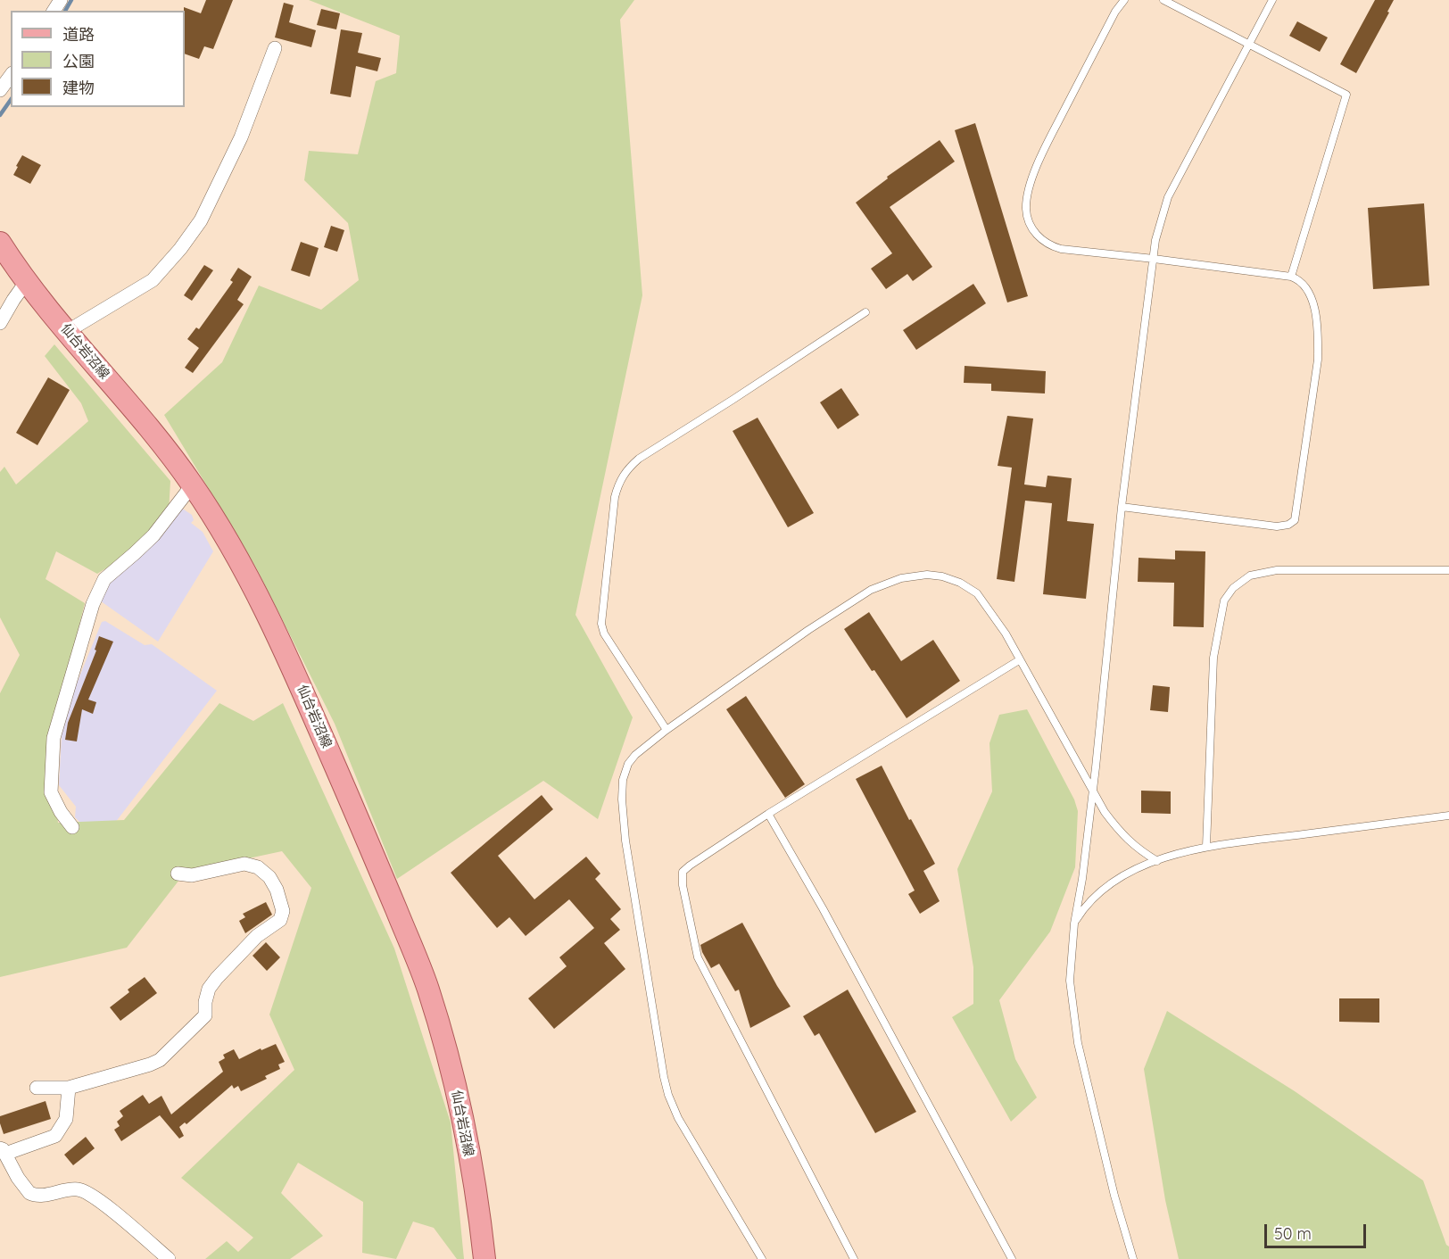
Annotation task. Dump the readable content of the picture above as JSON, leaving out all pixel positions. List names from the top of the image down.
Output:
{
  "streets": {
    "main road": ["仙台岩沼線"]
  },
  "legend": ["道路", "公園", "建物"],
  "scale_bar": "50 m"
}
